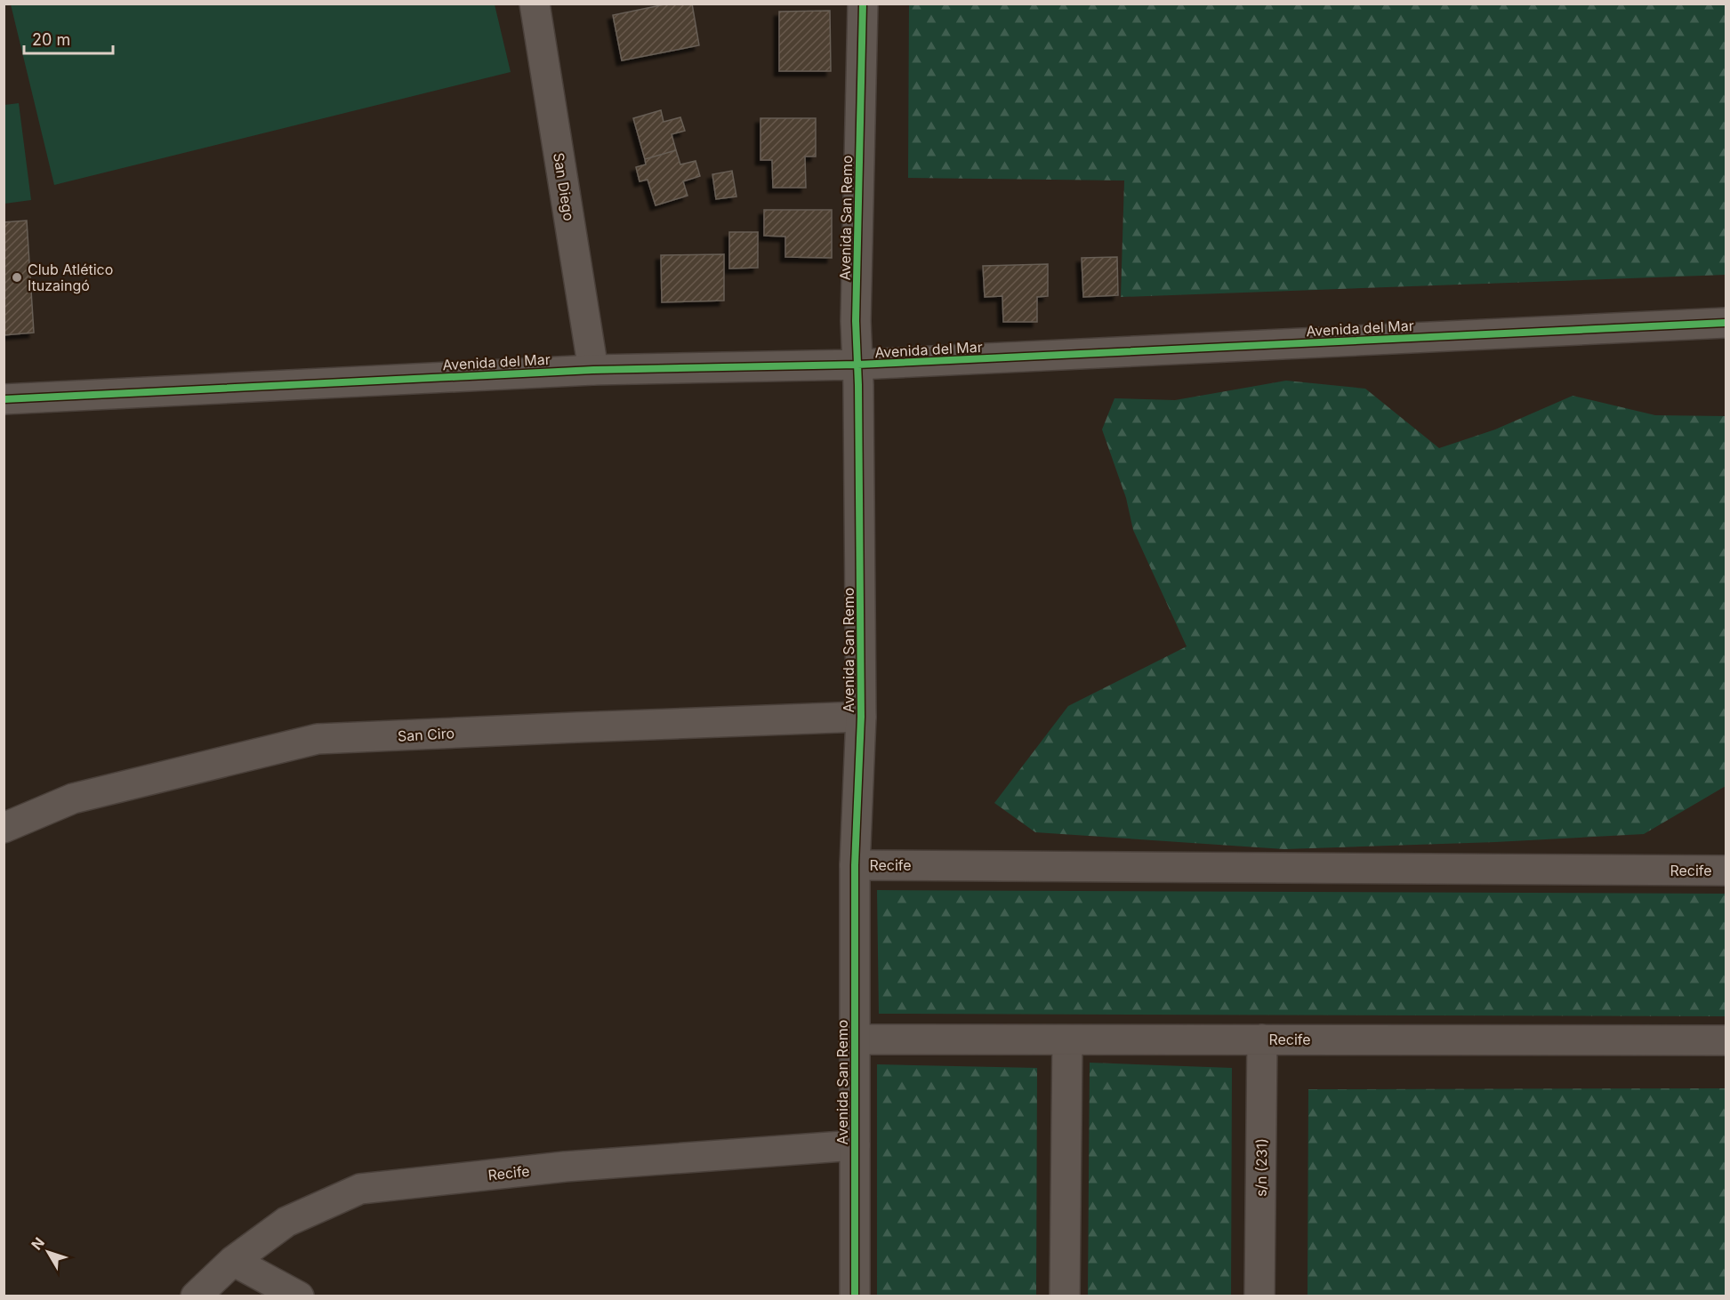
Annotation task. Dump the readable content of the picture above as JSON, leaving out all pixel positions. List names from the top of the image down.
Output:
{
  "streets": {
    "street": [
      "San Diego",
      "Avenida San Remo",
      "Avenida del Mar",
      "San Ciro",
      "Recife",
      "s/n (231)"
    ]
  },
  "crossings": [
    ["San Diego", "Avenida del Mar"],
    ["Avenida San Remo", "Avenida del Mar"],
    ["Avenida San Remo", "San Ciro"],
    ["Avenida San Remo", "Recife"],
    ["Recife", "s/n (231)"]
  ],
  "places": ["Club Atlético Ituzaingó"],
  "scale_bar": "20 m",
  "north": "top left"
}
